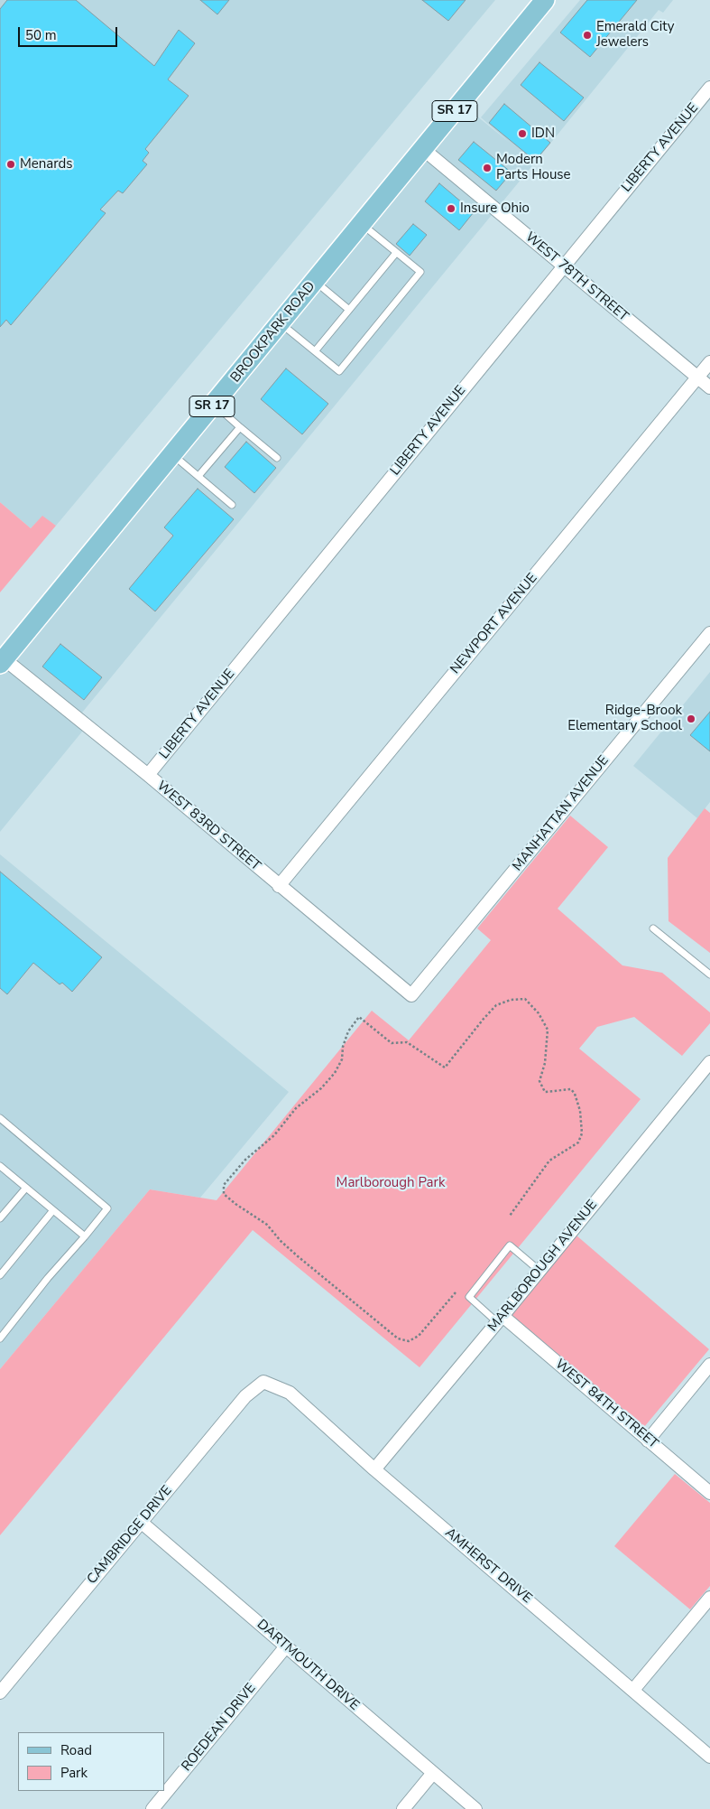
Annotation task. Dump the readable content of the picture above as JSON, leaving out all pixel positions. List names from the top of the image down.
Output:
{
  "streets": {
    "main road": ["SR 17", "BROOKPARK ROAD"],
    "street": [
      "LIBERTY AVENUE",
      "WEST 78TH STREET",
      "NEWPORT AVENUE",
      "MANHATTAN AVENUE",
      "WEST 83RD STREET",
      "MARLBOROUGH AVENUE",
      "WEST 84TH STREET",
      "CAMBRIDGE DRIVE",
      "AMHERST DRIVE",
      "DARTMOUTH DRIVE",
      "ROEDEAN DRIVE"
    ]
  },
  "crossings": [
    ["LIBERTY AVENUE", "WEST 78TH STREET"],
    ["LIBERTY AVENUE", "WEST 83RD STREET"],
    ["WEST 78TH STREET", "BROOKPARK ROAD"],
    ["WEST 78TH STREET", "NEWPORT AVENUE"],
    ["BROOKPARK ROAD", "WEST 83RD STREET"],
    ["NEWPORT AVENUE", "WEST 83RD STREET"],
    ["MANHATTAN AVENUE", "WEST 83RD STREET"],
    ["MARLBOROUGH AVENUE", "WEST 84TH STREET"],
    ["MARLBOROUGH AVENUE", "AMHERST DRIVE"],
    ["CAMBRIDGE DRIVE", "AMHERST DRIVE"],
    ["CAMBRIDGE DRIVE", "DARTMOUTH DRIVE"],
    ["DARTMOUTH DRIVE", "ROEDEAN DRIVE"]
  ],
  "parks": ["Marlborough Park"],
  "places": [
    "Emerald City Jewelers",
    "IDN",
    "Menards",
    "Modern Parts House",
    "Insure Ohio",
    "Ridge-Brook Elementary School"
  ],
  "legend": ["Road", "Park"],
  "scale_bar": "50 m"
}
